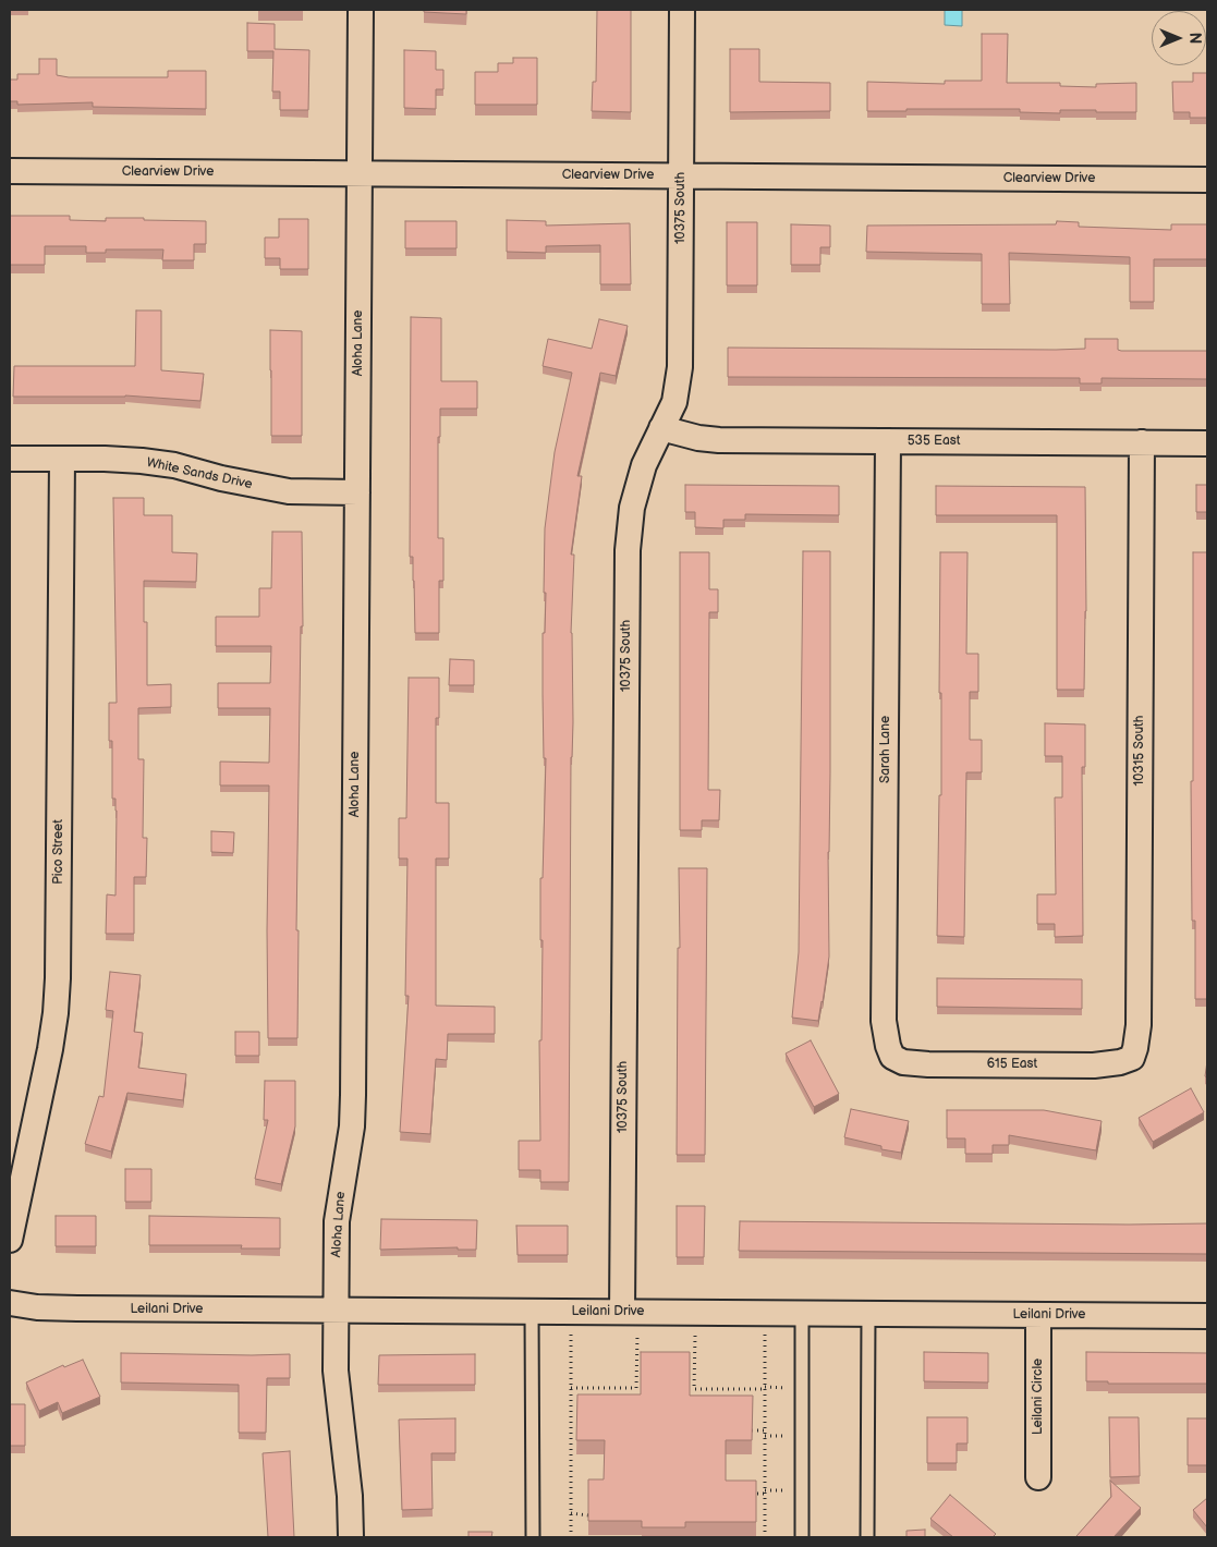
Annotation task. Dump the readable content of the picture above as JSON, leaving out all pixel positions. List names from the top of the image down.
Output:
{
  "streets": {
    "street": [
      "Clearview Drive",
      "10375 South",
      "Aloha Lane",
      "535 East",
      "White Sands Drive",
      "Sarah Lane",
      "10315 South",
      "Pico Street",
      "615 East",
      "Leilani Drive",
      "Leilani Circle"
    ]
  },
  "crossings": [
    ["Clearview Drive", "10375 South"],
    ["Clearview Drive", "Aloha Lane"],
    ["10375 South", "535 East"],
    ["10375 South", "Leilani Drive"],
    ["Aloha Lane", "White Sands Drive"],
    ["Aloha Lane", "Leilani Drive"],
    ["535 East", "Sarah Lane"],
    ["535 East", "10315 South"],
    ["White Sands Drive", "Pico Street"],
    ["Sarah Lane", "615 East"],
    ["10315 South", "615 East"],
    ["Leilani Drive", "Leilani Circle"]
  ],
  "north": "right"
}
